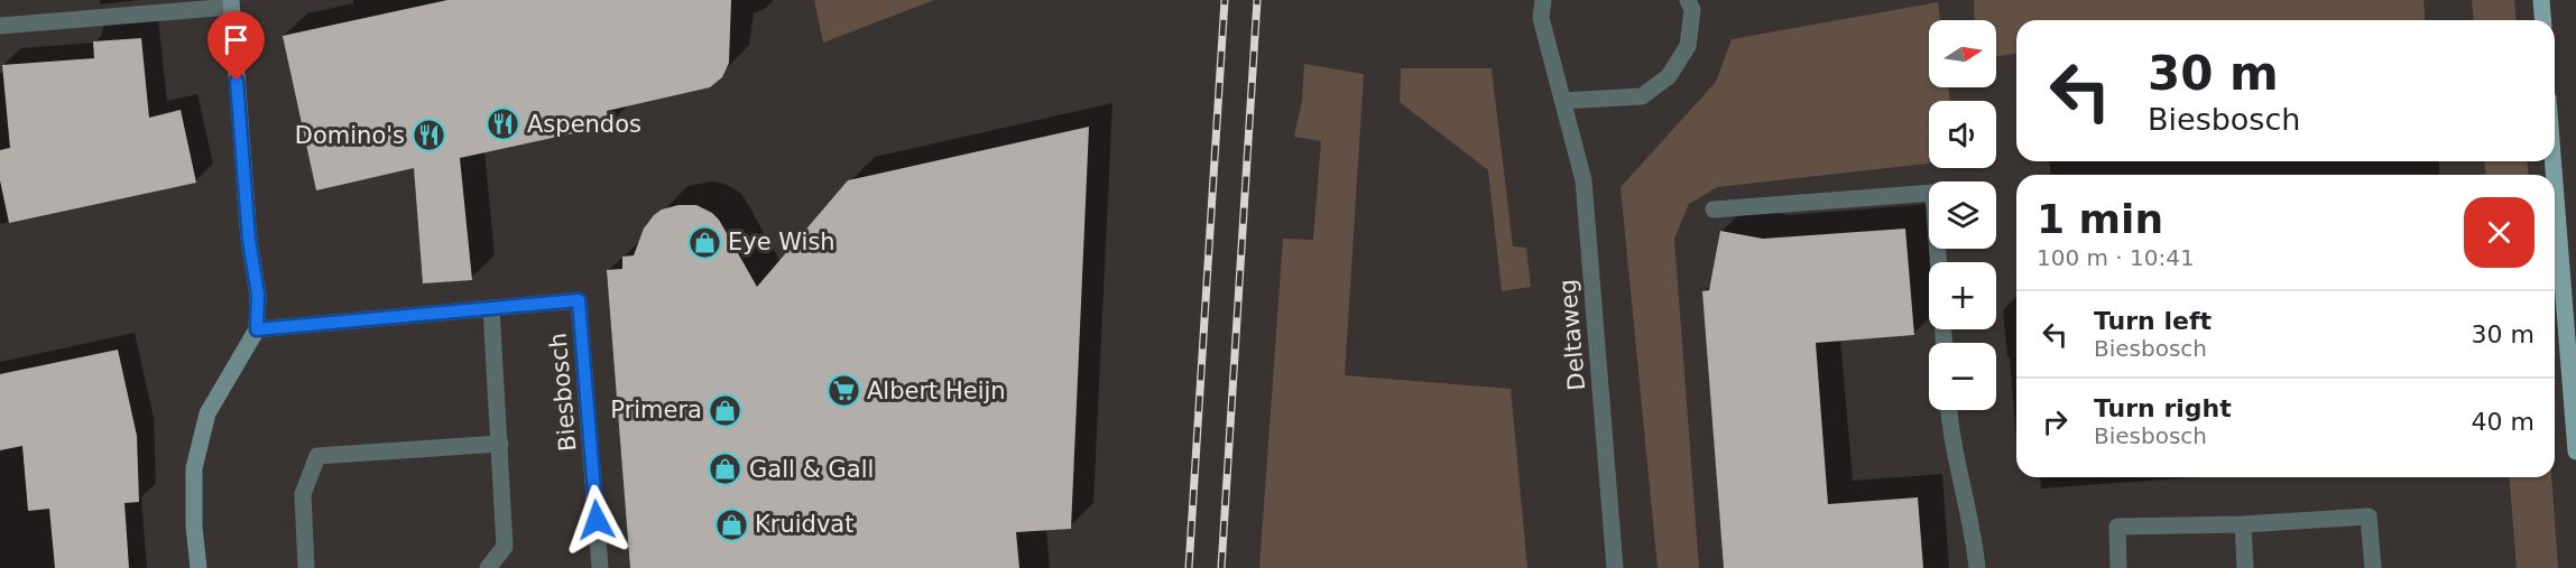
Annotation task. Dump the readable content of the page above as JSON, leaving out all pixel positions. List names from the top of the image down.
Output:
{
  "streets": {
    "street": ["Deltaweg", "Biesbosch"]
  },
  "places": {
    "restaurant": ["Aspendos", "Domino's"],
    "shop": [
      "Eye Wish",
      "Primera",
      "Gall & Gall",
      "Kruidvat"
    ],
    "supermarket": ["Albert Heijn"]
  },
  "north": "right",
  "page": {
    "map_buttons": ["+", "−"],
    "turn": ["30 m", "Biesbosch"],
    "heading": ["1 min", "100 m · 10:41"],
    "list": [
      {
        "name": "Turn left",
        "note": "Biesbosch",
        "value": "30 m"
      },
      {
        "name": "Turn right",
        "note": "Biesbosch",
        "value": "40 m"
      }
    ]
  }
}
